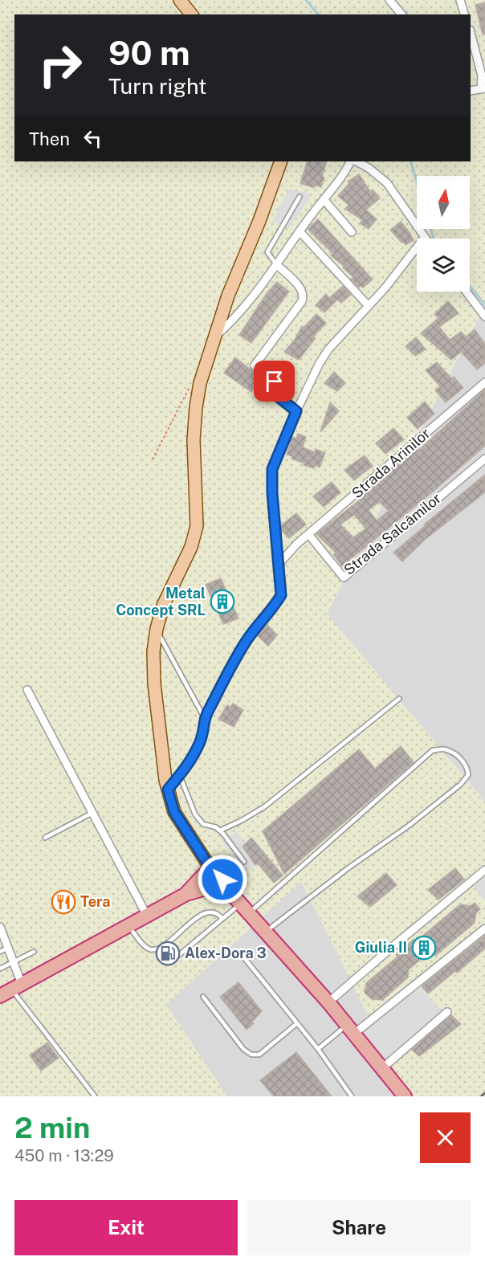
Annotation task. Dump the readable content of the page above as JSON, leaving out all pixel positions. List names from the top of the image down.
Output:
{
  "streets": {
    "street": ["Strada Arinilor", "Strada Salcâmilor"]
  },
  "crossings": [
    ["Strada Arinilor", "Strada Salcâmilor"]
  ],
  "places": {
    "building": ["Metal Concept SRL", "Giulia II"],
    "restaurant": ["Tera"],
    "fuel station": ["Alex-Dora 3"]
  },
  "north": "top",
  "page": {
    "turn": ["90 m", "Turn right"],
    "then": "Then",
    "heading": ["2 min", "450 m · 13:29"],
    "buttons": ["Exit", "Share"]
  }
}
